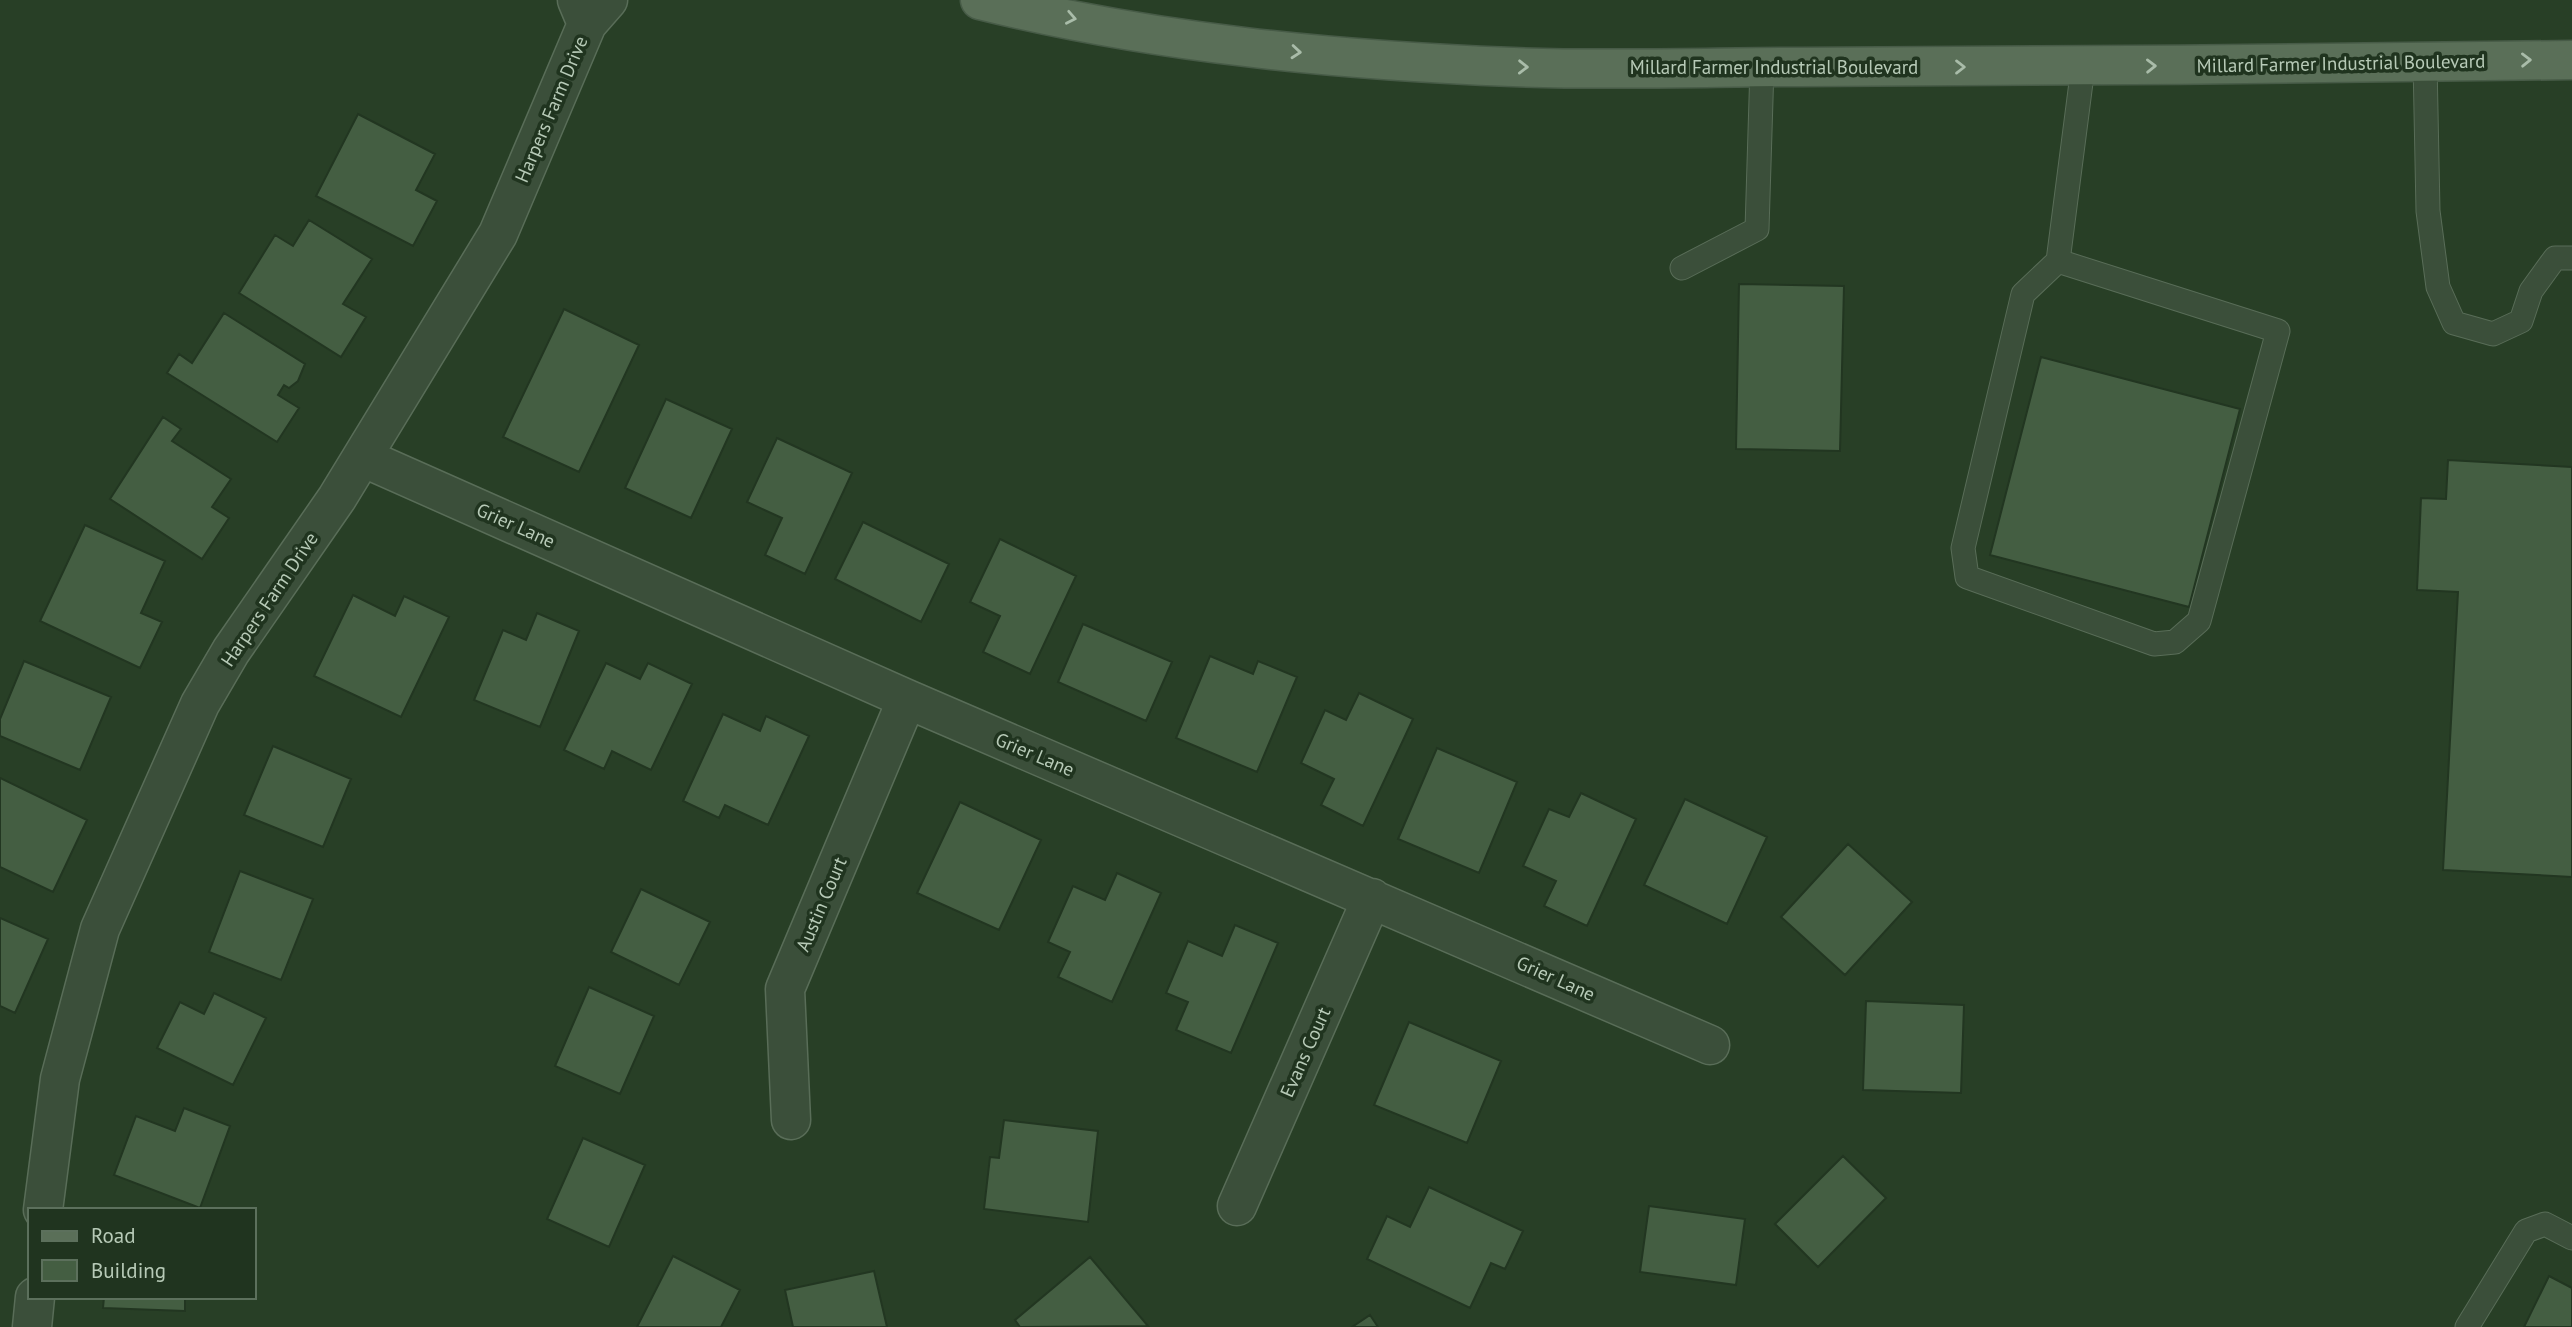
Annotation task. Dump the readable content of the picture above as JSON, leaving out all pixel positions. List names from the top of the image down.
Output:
{
  "streets": {
    "main road": ["Millard Farmer Industrial Boulevard"],
    "street": [
      "Harpers Farm Drive",
      "Grier Lane",
      "Austin Court",
      "Evans Court"
    ]
  },
  "crossings": [
    ["Harpers Farm Drive", "Grier Lane"],
    ["Grier Lane", "Austin Court"],
    ["Grier Lane", "Evans Court"]
  ],
  "one_way": ["Millard Farmer Industrial Boulevard"],
  "legend": ["Road", "Building"]
}
